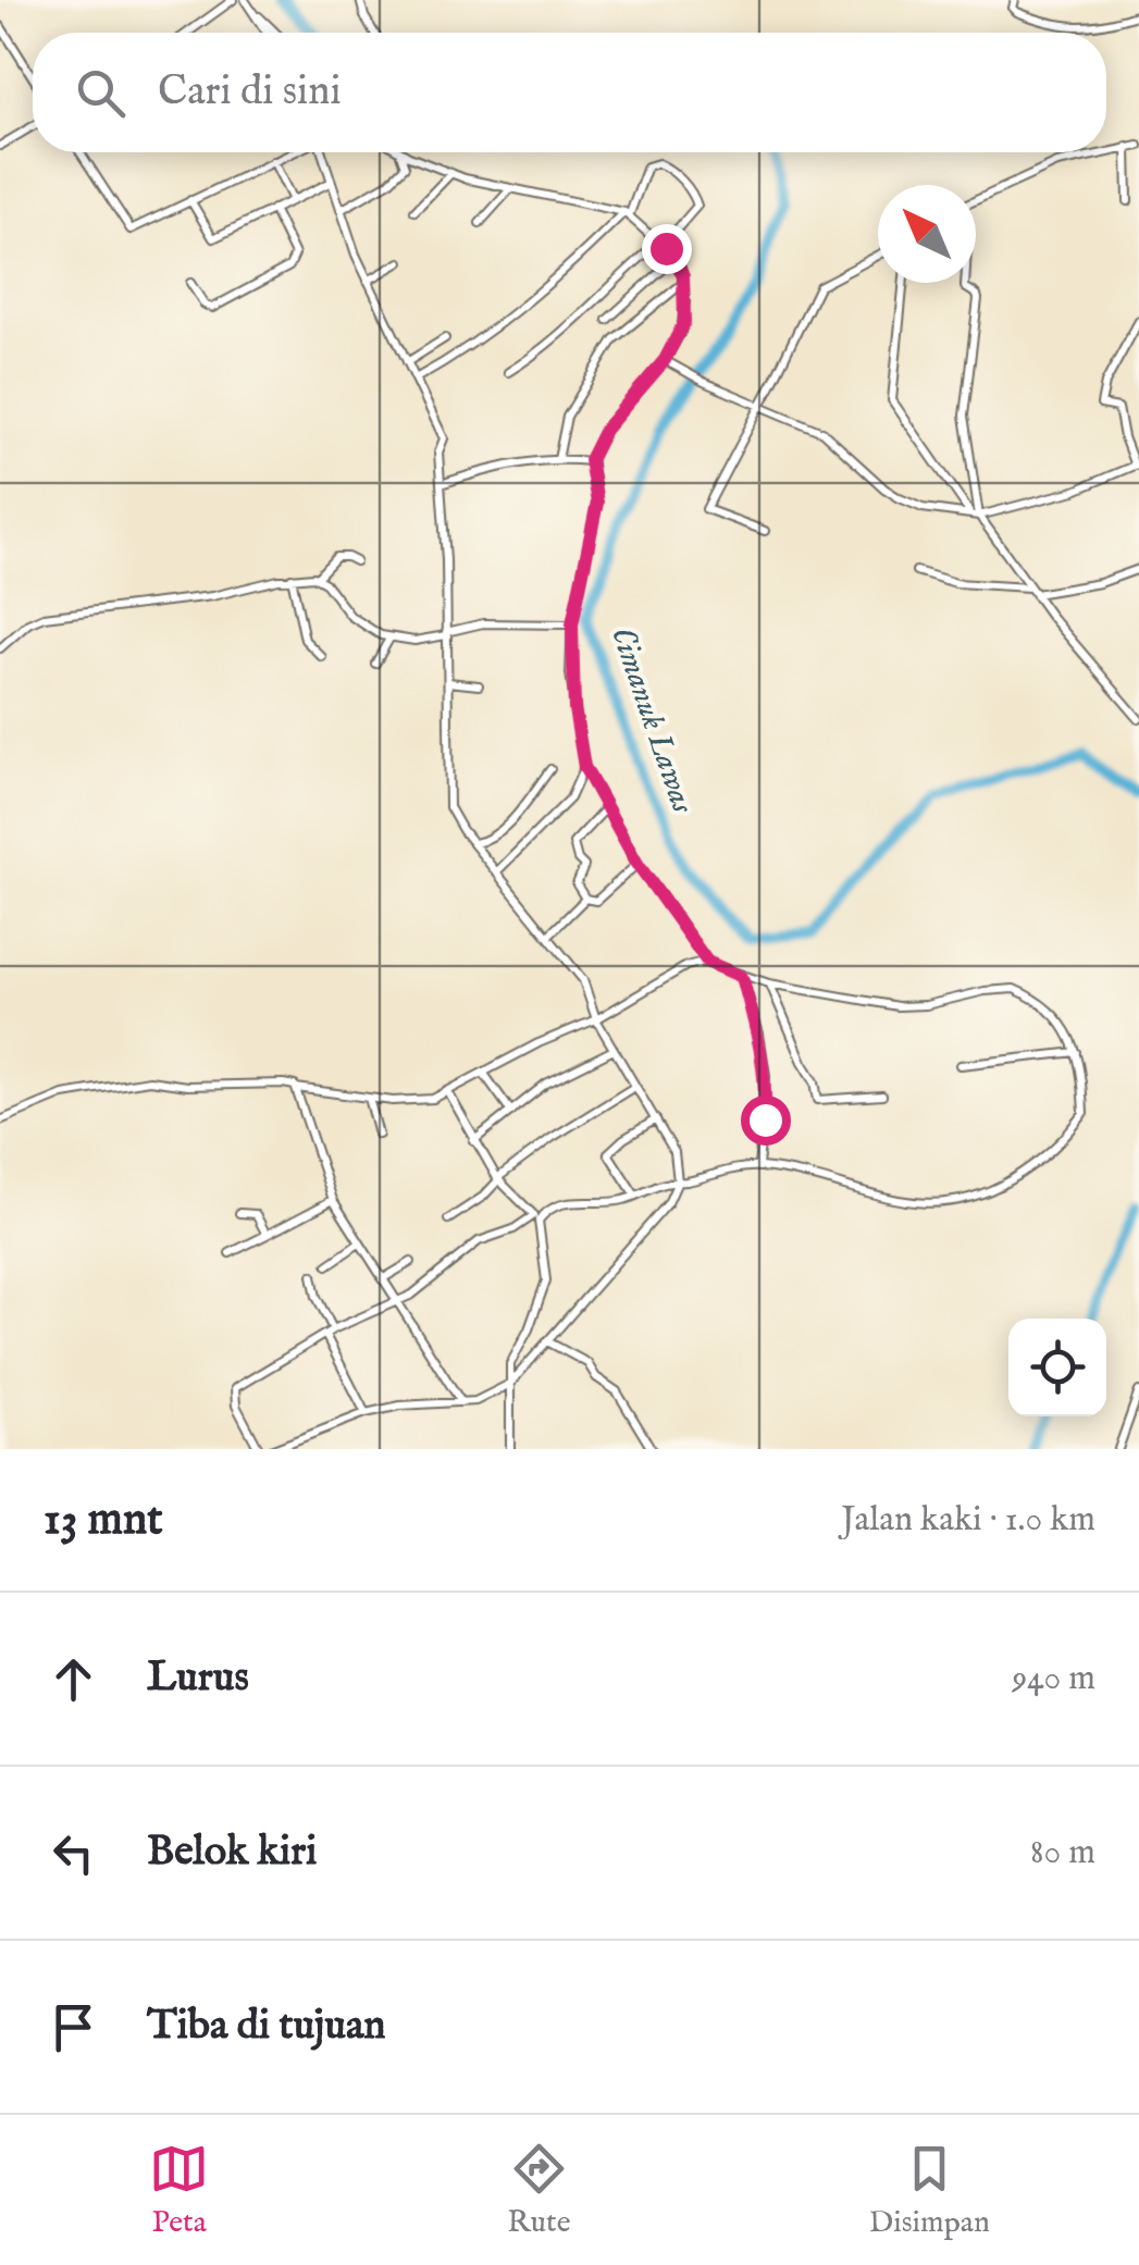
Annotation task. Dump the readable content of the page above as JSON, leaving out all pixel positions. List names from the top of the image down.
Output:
{
  "water": ["Cimanuk Lawas"],
  "north": "top left",
  "page": {
    "search": "Cari di sini",
    "heading": ["13 mnt", "Jalan kaki · 1.0 km"],
    "list": [
      ["Lurus", "940 m"],
      ["Belok kiri", "80 m"],
      "Tiba di tujuan"
    ],
    "nav": ["Peta", "Rute", "Disimpan"]
  }
}
